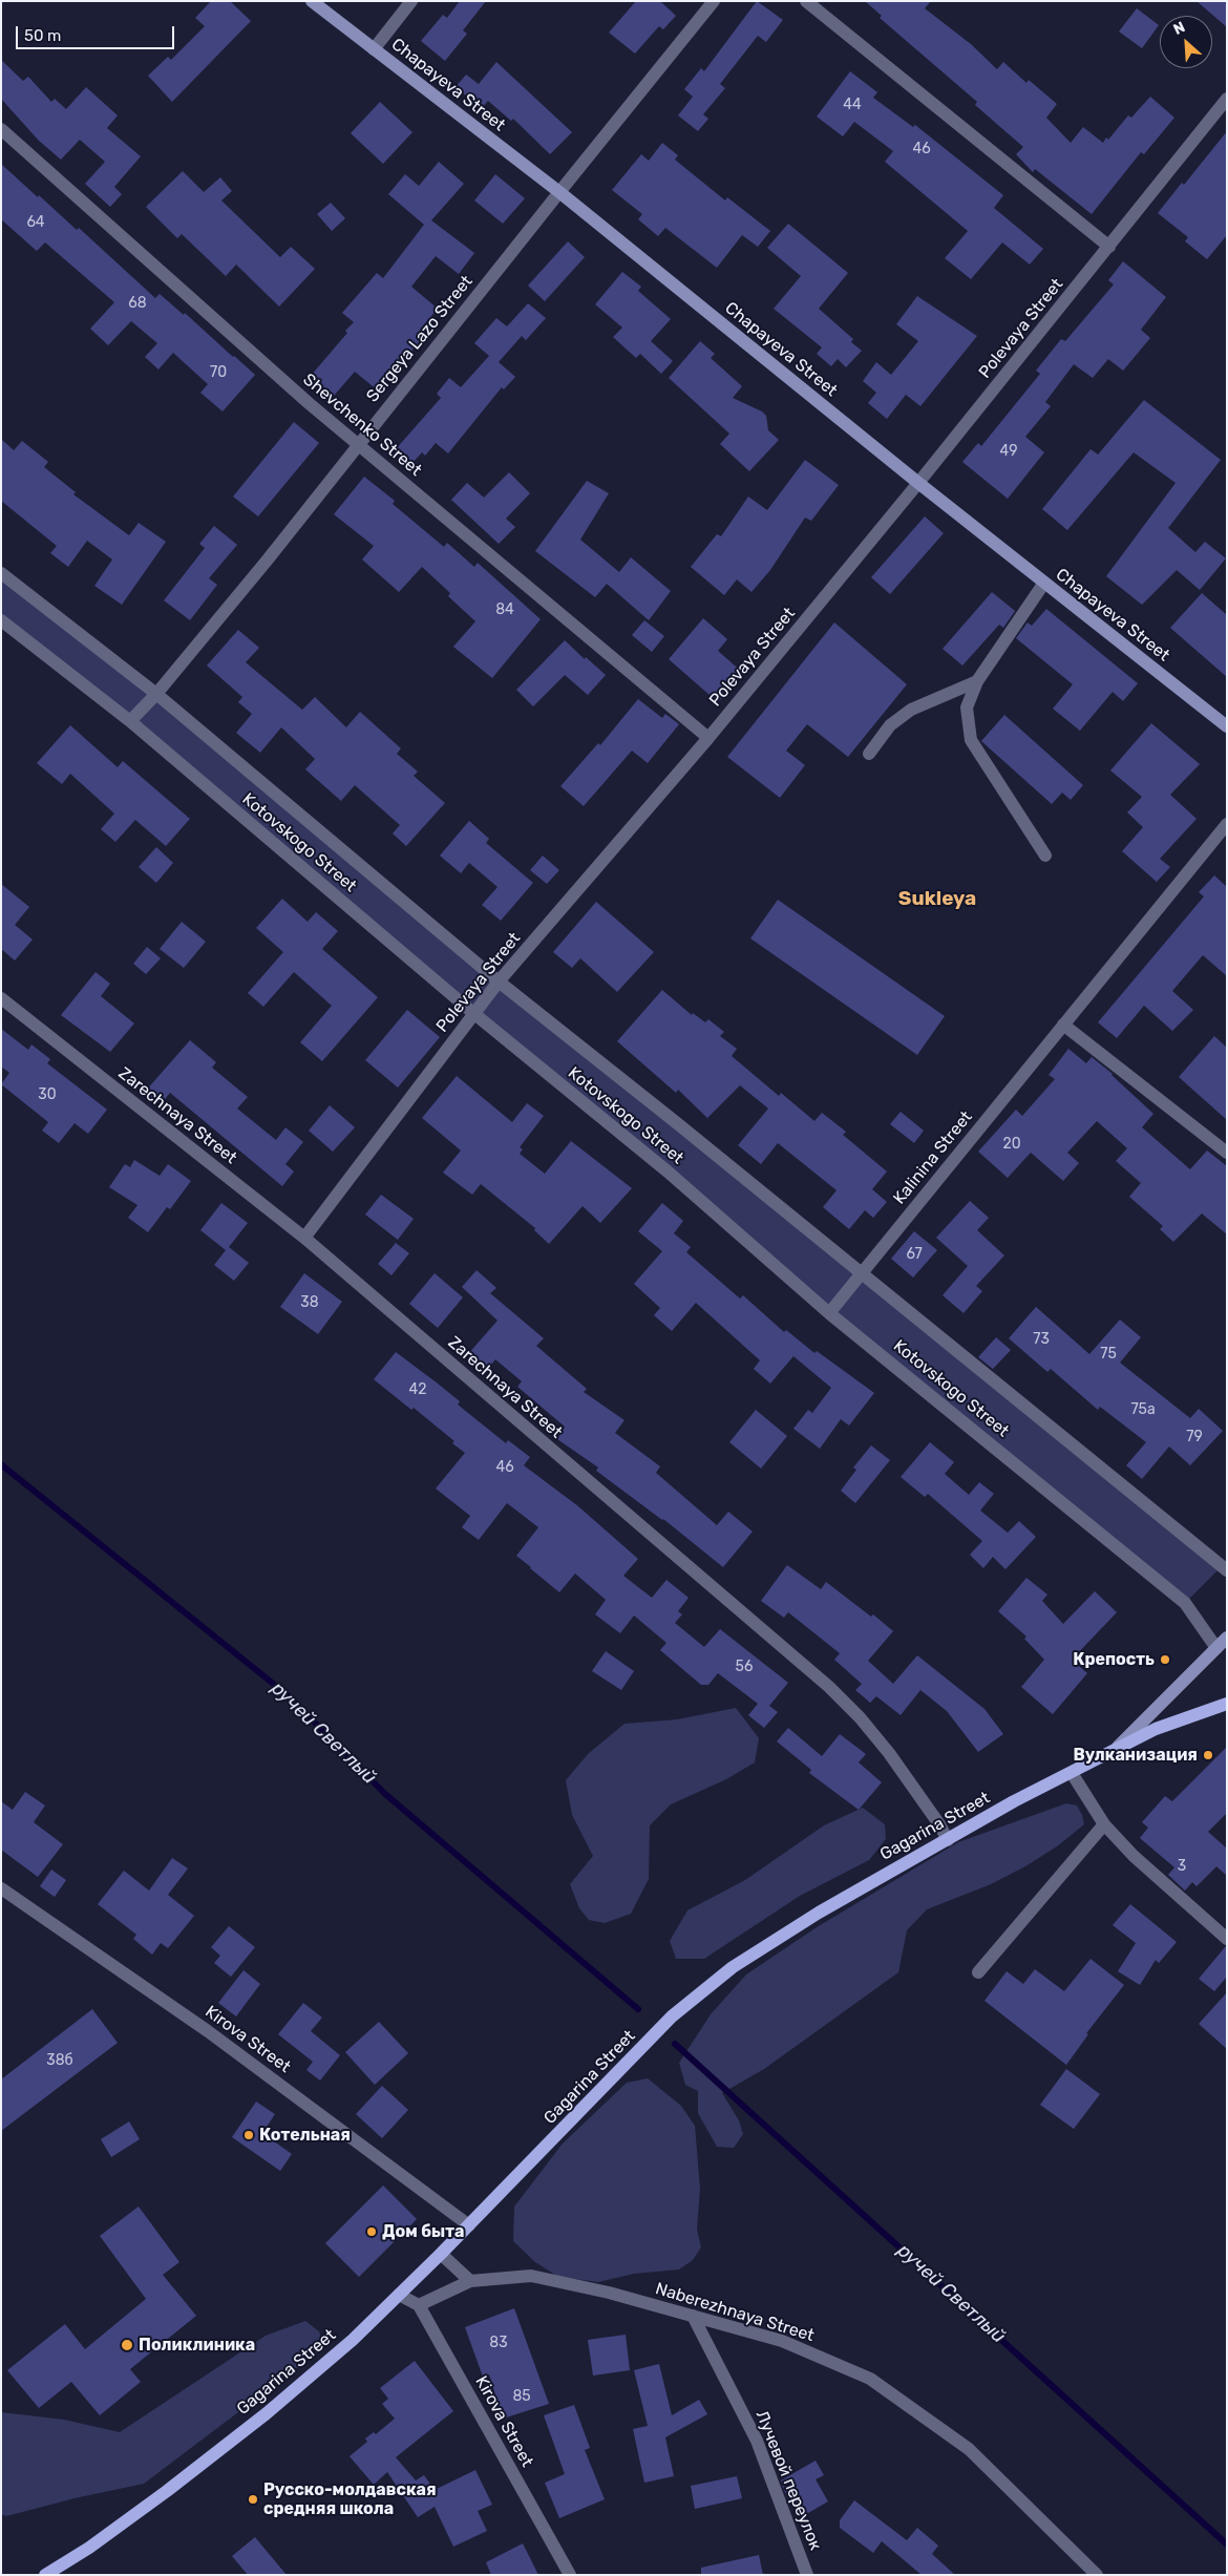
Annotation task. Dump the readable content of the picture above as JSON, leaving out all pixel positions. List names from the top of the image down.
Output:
{
  "streets": {
    "main road": ["Gagarina Street"],
    "street": [
      "Chapayeva Street",
      "Polevaya Street",
      "Sergeya Lazo Street",
      "Shevchenko Street",
      "Kotovskogo Street",
      "Zarechnaya Street",
      "Kalinina Street",
      "Kirova Street",
      "Naberezhnaya Street",
      "Лучевой переулок"
    ]
  },
  "crossings": [
    ["Chapayeva Street", "Polevaya Street"],
    ["Chapayeva Street", "Sergeya Lazo Street"],
    ["Polevaya Street", "Shevchenko Street"],
    ["Polevaya Street", "Kotovskogo Street"],
    ["Polevaya Street", "Zarechnaya Street"],
    ["Sergeya Lazo Street", "Shevchenko Street"],
    ["Sergeya Lazo Street", "Kotovskogo Street"],
    ["Kotovskogo Street", "Kalinina Street"],
    ["Zarechnaya Street", "Gagarina Street"],
    ["Gagarina Street", "Kirova Street"],
    ["Kirova Street", "Naberezhnaya Street"],
    ["Naberezhnaya Street", "Лучевой переулок"]
  ],
  "districts": ["Sukleya"],
  "water": ["ручей Светлый"],
  "places": [
    "Крепость",
    "Вулканизация",
    "Котельная",
    "Дом быта",
    "Поликлиника",
    "Русско-молдавская средняя школа"
  ],
  "house_numbers": [
    "44",
    "46",
    "64",
    "68",
    "70",
    "49",
    "84",
    "30",
    "20",
    "67",
    "38",
    "73",
    "75",
    "42",
    "75а",
    "79",
    "46",
    "56",
    "3",
    "38б",
    "83",
    "85"
  ],
  "scale_bar": "50 m",
  "north": "top left"
}
